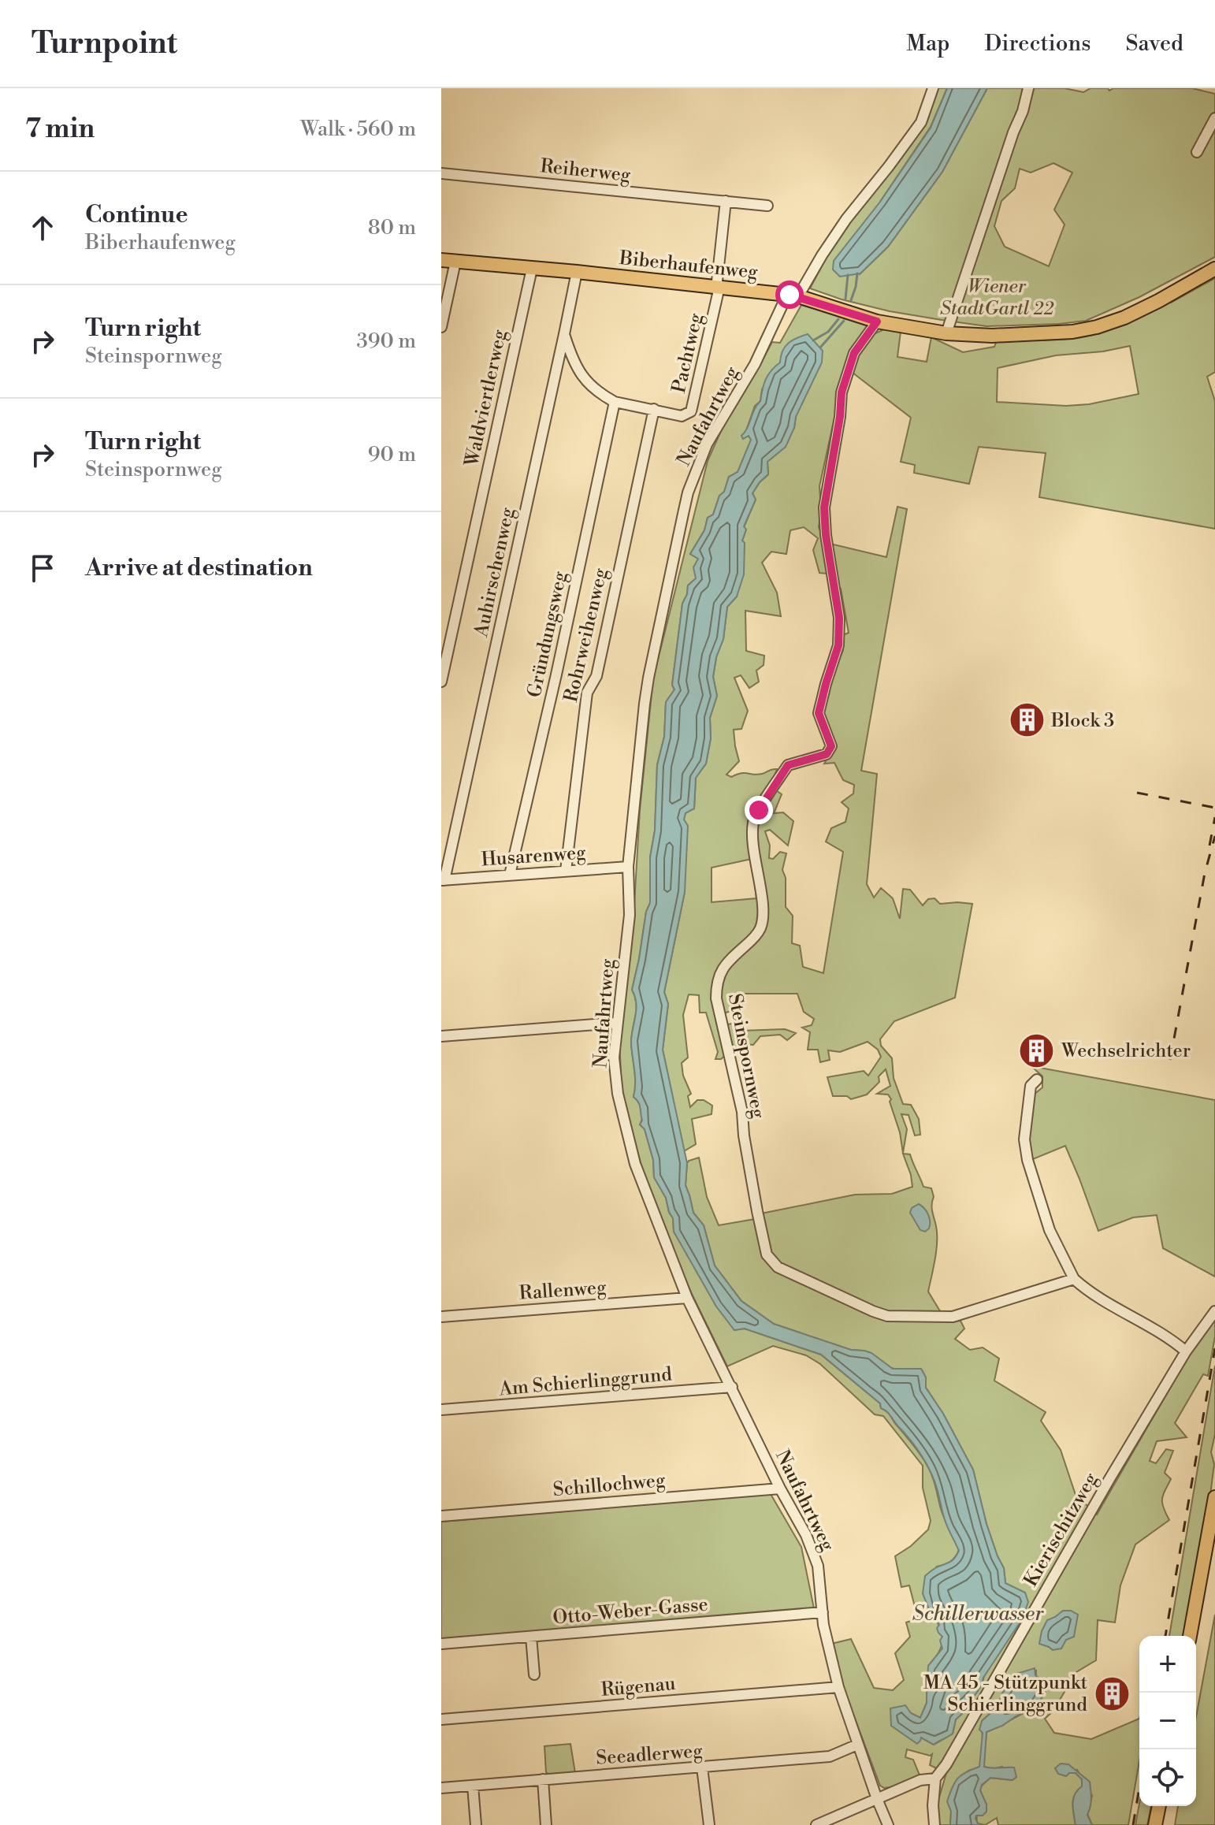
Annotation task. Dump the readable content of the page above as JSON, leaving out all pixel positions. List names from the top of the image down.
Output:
{
  "streets": {
    "main road": ["Biberhaufenweg"],
    "street": [
      "Reiherweg",
      "Pachtweg",
      "Waldviertlerweg",
      "Naufahrtweg",
      "Auhirschenweg",
      "Gründungsweg",
      "Rohrweihenweg",
      "Husarenweg",
      "Steinspornweg",
      "Rallenweg",
      "Am Schierlinggrund",
      "Schillochweg",
      "Kierischitzweg",
      "Otto-Weber-Gasse",
      "Rügenau",
      "Seeadlerweg"
    ]
  },
  "crossings": [
    ["Biberhaufenweg", "Pachtweg"],
    ["Biberhaufenweg", "Waldviertlerweg"],
    ["Biberhaufenweg", "Naufahrtweg"],
    ["Biberhaufenweg", "Auhirschenweg"],
    ["Biberhaufenweg", "Steinspornweg"],
    ["Pachtweg", "Auhirschenweg"],
    ["Pachtweg", "Gründungsweg"],
    ["Pachtweg", "Rohrweihenweg"],
    ["Naufahrtweg", "Husarenweg"],
    ["Naufahrtweg", "Rallenweg"],
    ["Naufahrtweg", "Am Schierlinggrund"],
    ["Naufahrtweg", "Schillochweg"],
    ["Naufahrtweg", "Otto-Weber-Gasse"],
    ["Naufahrtweg", "Rügenau"],
    ["Naufahrtweg", "Seeadlerweg"],
    ["Auhirschenweg", "Husarenweg"],
    ["Gründungsweg", "Husarenweg"],
    ["Rohrweihenweg", "Husarenweg"]
  ],
  "water": ["Schillerwasser"],
  "parks": ["Wiener StadtGartl 22"],
  "places": {
    "building": ["Block 3", "Wechselrichter", "MA 45 - Stützpunkt Schierlinggrund"]
  },
  "page": {
    "header": "Turnpoint",
    "nav": ["Map", "Directions", "Saved"],
    "heading": ["7 min", "Walk · 560 m"],
    "list": [
      ["Continue", "Biberhaufenweg", "80 m"],
      ["Turn right", "Steinspornweg", "390 m"],
      ["Turn right", "Steinspornweg", "90 m"],
      "Arrive at destination"
    ],
    "map_buttons": ["+", "−"]
  }
}
